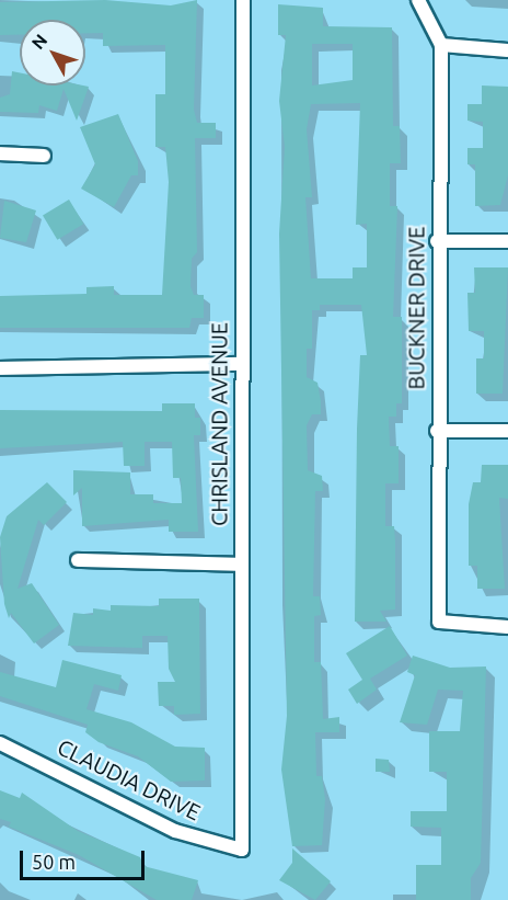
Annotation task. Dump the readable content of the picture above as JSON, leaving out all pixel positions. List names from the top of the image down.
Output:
{
  "streets": {
    "street": ["BUCKNER DRIVE", "CHRISLAND AVENUE", "CLAUDIA DRIVE"]
  },
  "crossings": [
    ["CHRISLAND AVENUE", "CLAUDIA DRIVE"]
  ],
  "scale_bar": "50 m",
  "north": "top left"
}
